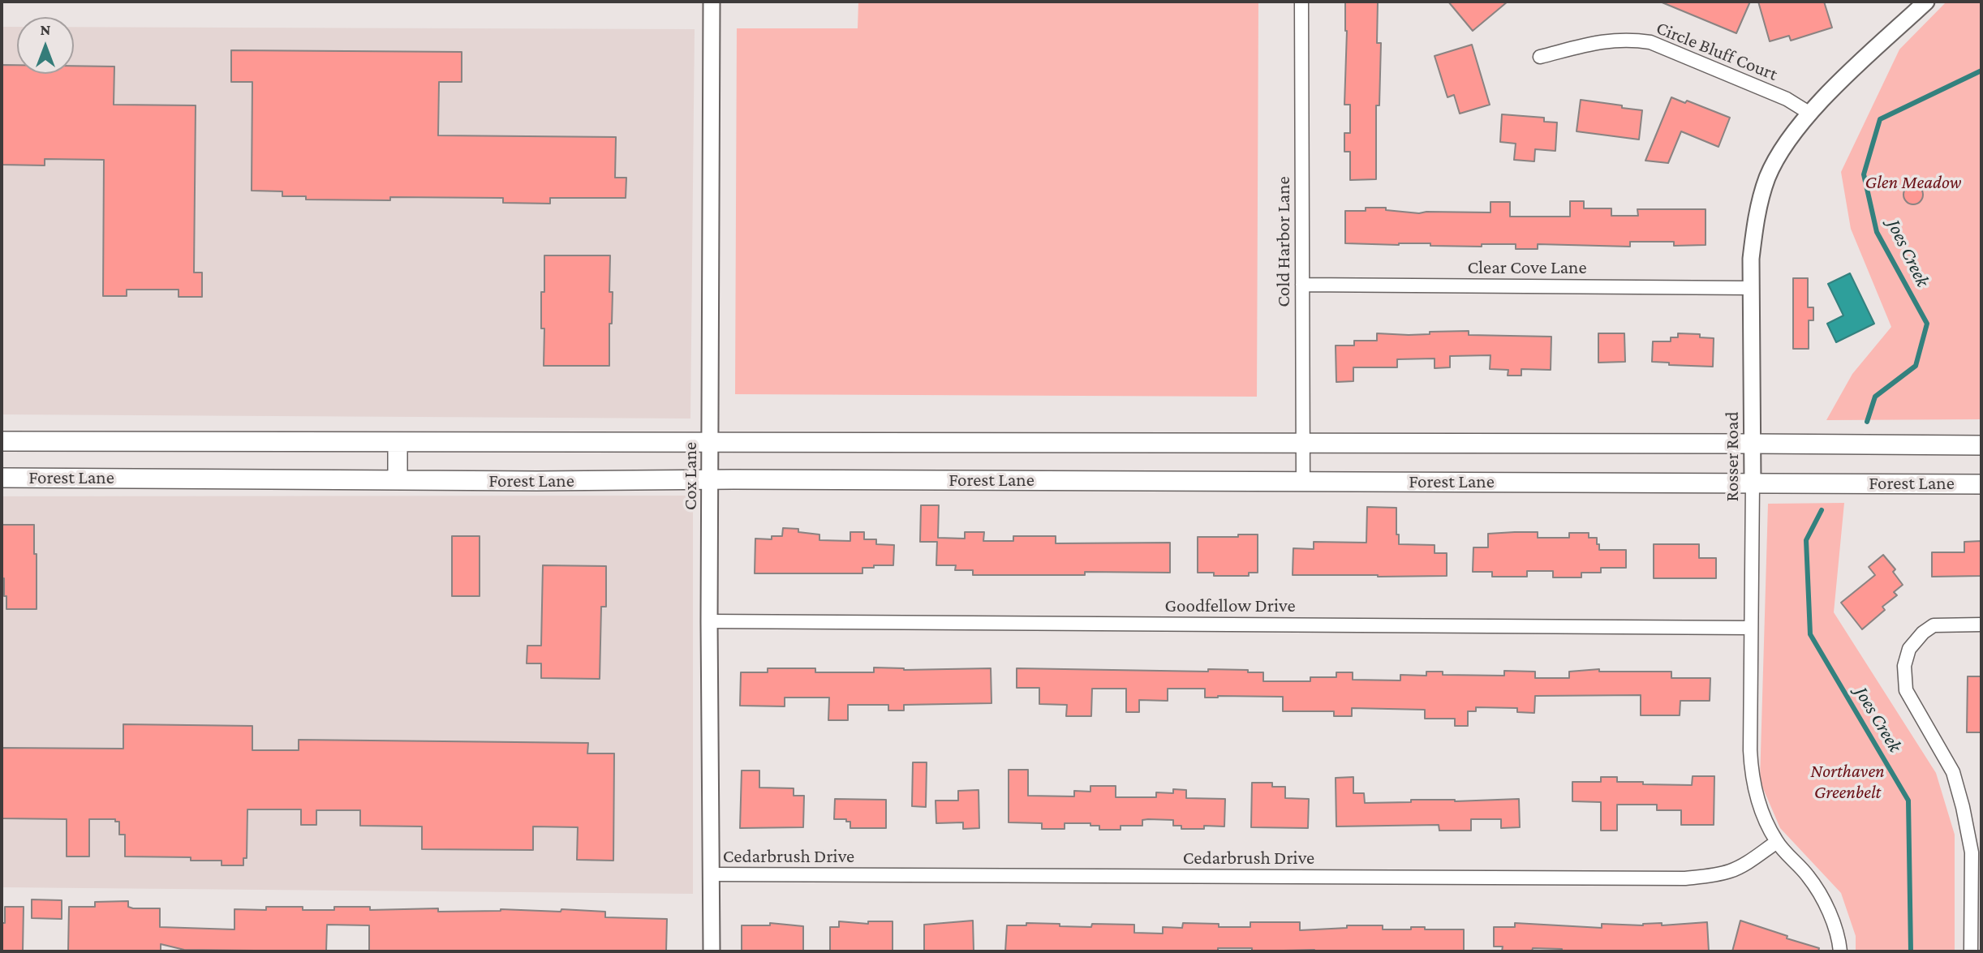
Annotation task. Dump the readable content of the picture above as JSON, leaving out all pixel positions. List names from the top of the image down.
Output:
{
  "streets": {
    "main road": ["Forest Lane"],
    "street": [
      "Circle Bluff Court",
      "Cold Harbor Lane",
      "Clear Cove Lane",
      "Rosser Road",
      "Cox Lane",
      "Goodfellow Drive",
      "Cedarbrush Drive"
    ]
  },
  "crossings": [
    ["Circle Bluff Court", "Rosser Road"],
    ["Cold Harbor Lane", "Clear Cove Lane"],
    ["Cold Harbor Lane", "Forest Lane"],
    ["Clear Cove Lane", "Rosser Road"],
    ["Rosser Road", "Forest Lane"],
    ["Rosser Road", "Goodfellow Drive"],
    ["Rosser Road", "Cedarbrush Drive"],
    ["Cox Lane", "Forest Lane"],
    ["Cox Lane", "Goodfellow Drive"],
    ["Cox Lane", "Cedarbrush Drive"]
  ],
  "water": ["Joes Creek"],
  "parks": ["Glen Meadow", "Northaven Greenbelt"],
  "north": "top"
}
